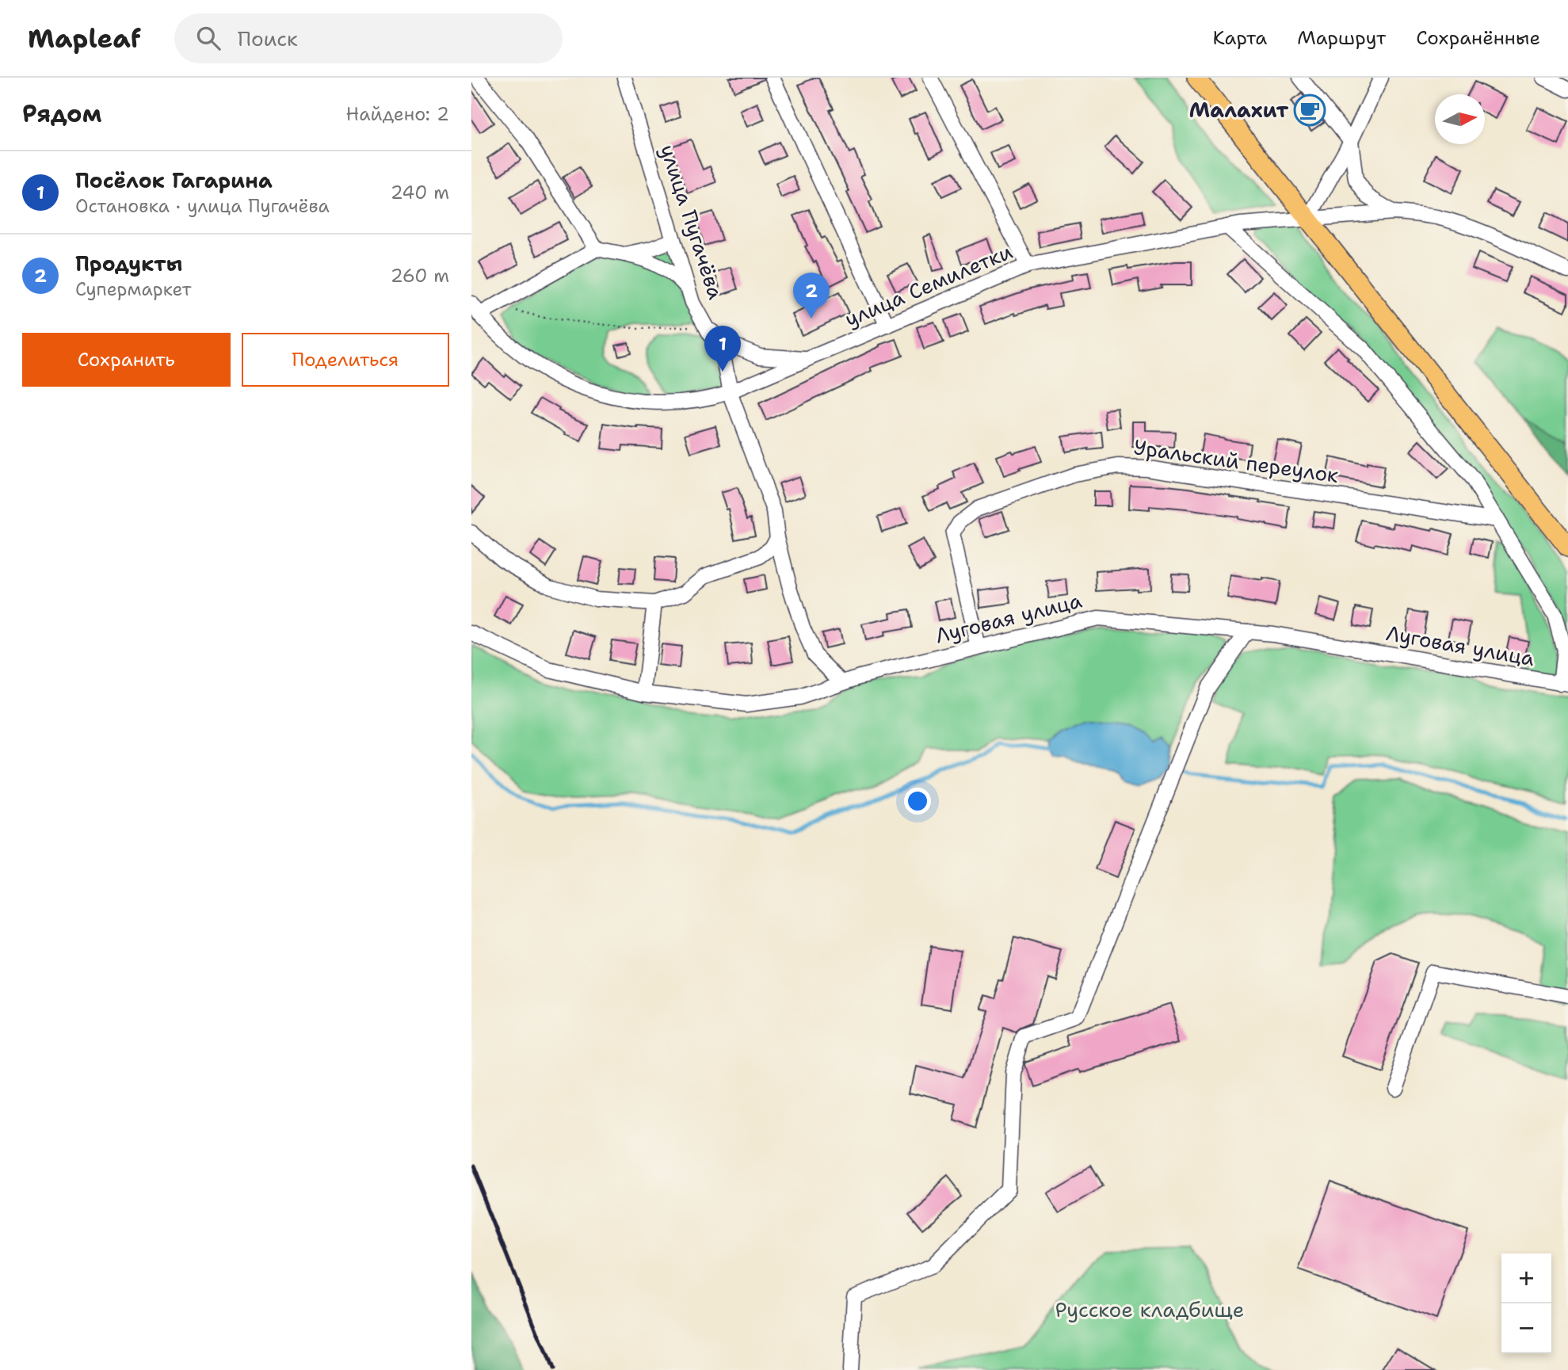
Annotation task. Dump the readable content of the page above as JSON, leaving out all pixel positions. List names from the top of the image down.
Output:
{
  "streets": {
    "street": [
      "улица Пугачёва",
      "улица Семилетки",
      "Уральский переулок",
      "Луговая улица"
    ]
  },
  "crossings": [
    ["улица Пугачёва", "улица Семилетки"],
    ["улица Пугачёва", "Луговая улица"],
    ["Уральский переулок", "Луговая улица"]
  ],
  "parks": ["Русское кладбище"],
  "places": {
    "cafe": ["Малахит"]
  },
  "north": "right",
  "page": {
    "header": "Mapleaf",
    "search": "Поиск",
    "nav": ["Карта", "Маршрут", "Сохранённые"],
    "heading": ["Рядом", "Найдено: 2"],
    "list": [
      {
        "mark": "1",
        "name": "Посёлок Гагарина",
        "note": "Остановка · улица Пугачёва",
        "value": "240 m"
      },
      {
        "mark": "2",
        "name": "Продукты",
        "note": "Супермаркет",
        "value": "260 m"
      }
    ],
    "pins": ["2", "1"],
    "buttons": ["Сохранить", "Поделиться"],
    "map_buttons": ["+", "−"]
  }
}
